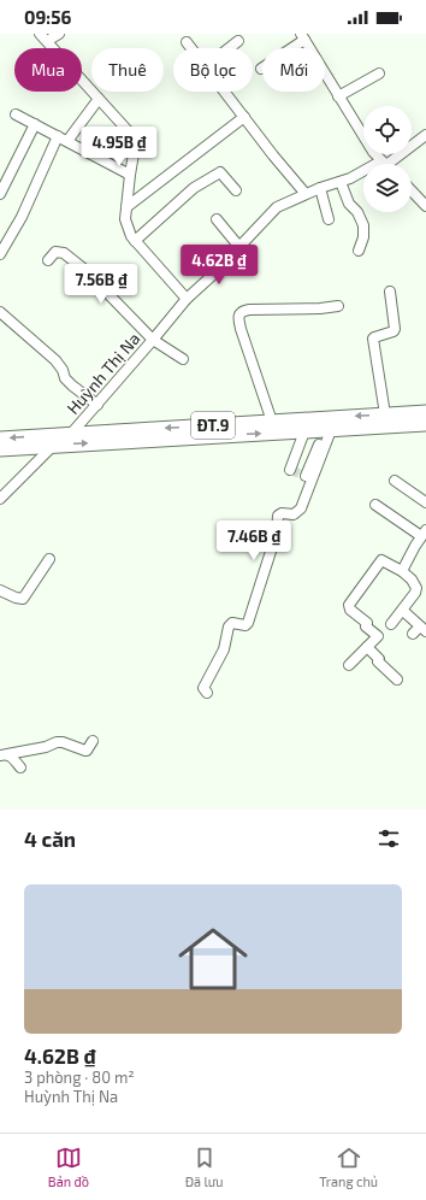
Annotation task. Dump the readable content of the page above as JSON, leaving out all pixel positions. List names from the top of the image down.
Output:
{
  "streets": {
    "main road": ["ĐT.9"],
    "street": ["Huỳnh Thị Na"]
  },
  "crossings": [
    ["Huỳnh Thị Na", "ĐT.9"]
  ],
  "page": {
    "status": "09:56",
    "chip": [
      "Mua",
      "Thuê",
      "Bộ lọc",
      "Mới"
    ],
    "price": [
      "4.95B ₫",
      "4.62B ₫",
      "7.56B ₫",
      "7.46B ₫"
    ],
    "heading": "4 căn",
    "list": [
      {
        "name": "4.62B ₫",
        "note": "3 phòng · 80 m² · Huỳnh Thị Na"
      }
    ],
    "tabs": ["Bản đồ", "Đã lưu", "Trang chủ"]
  }
}
